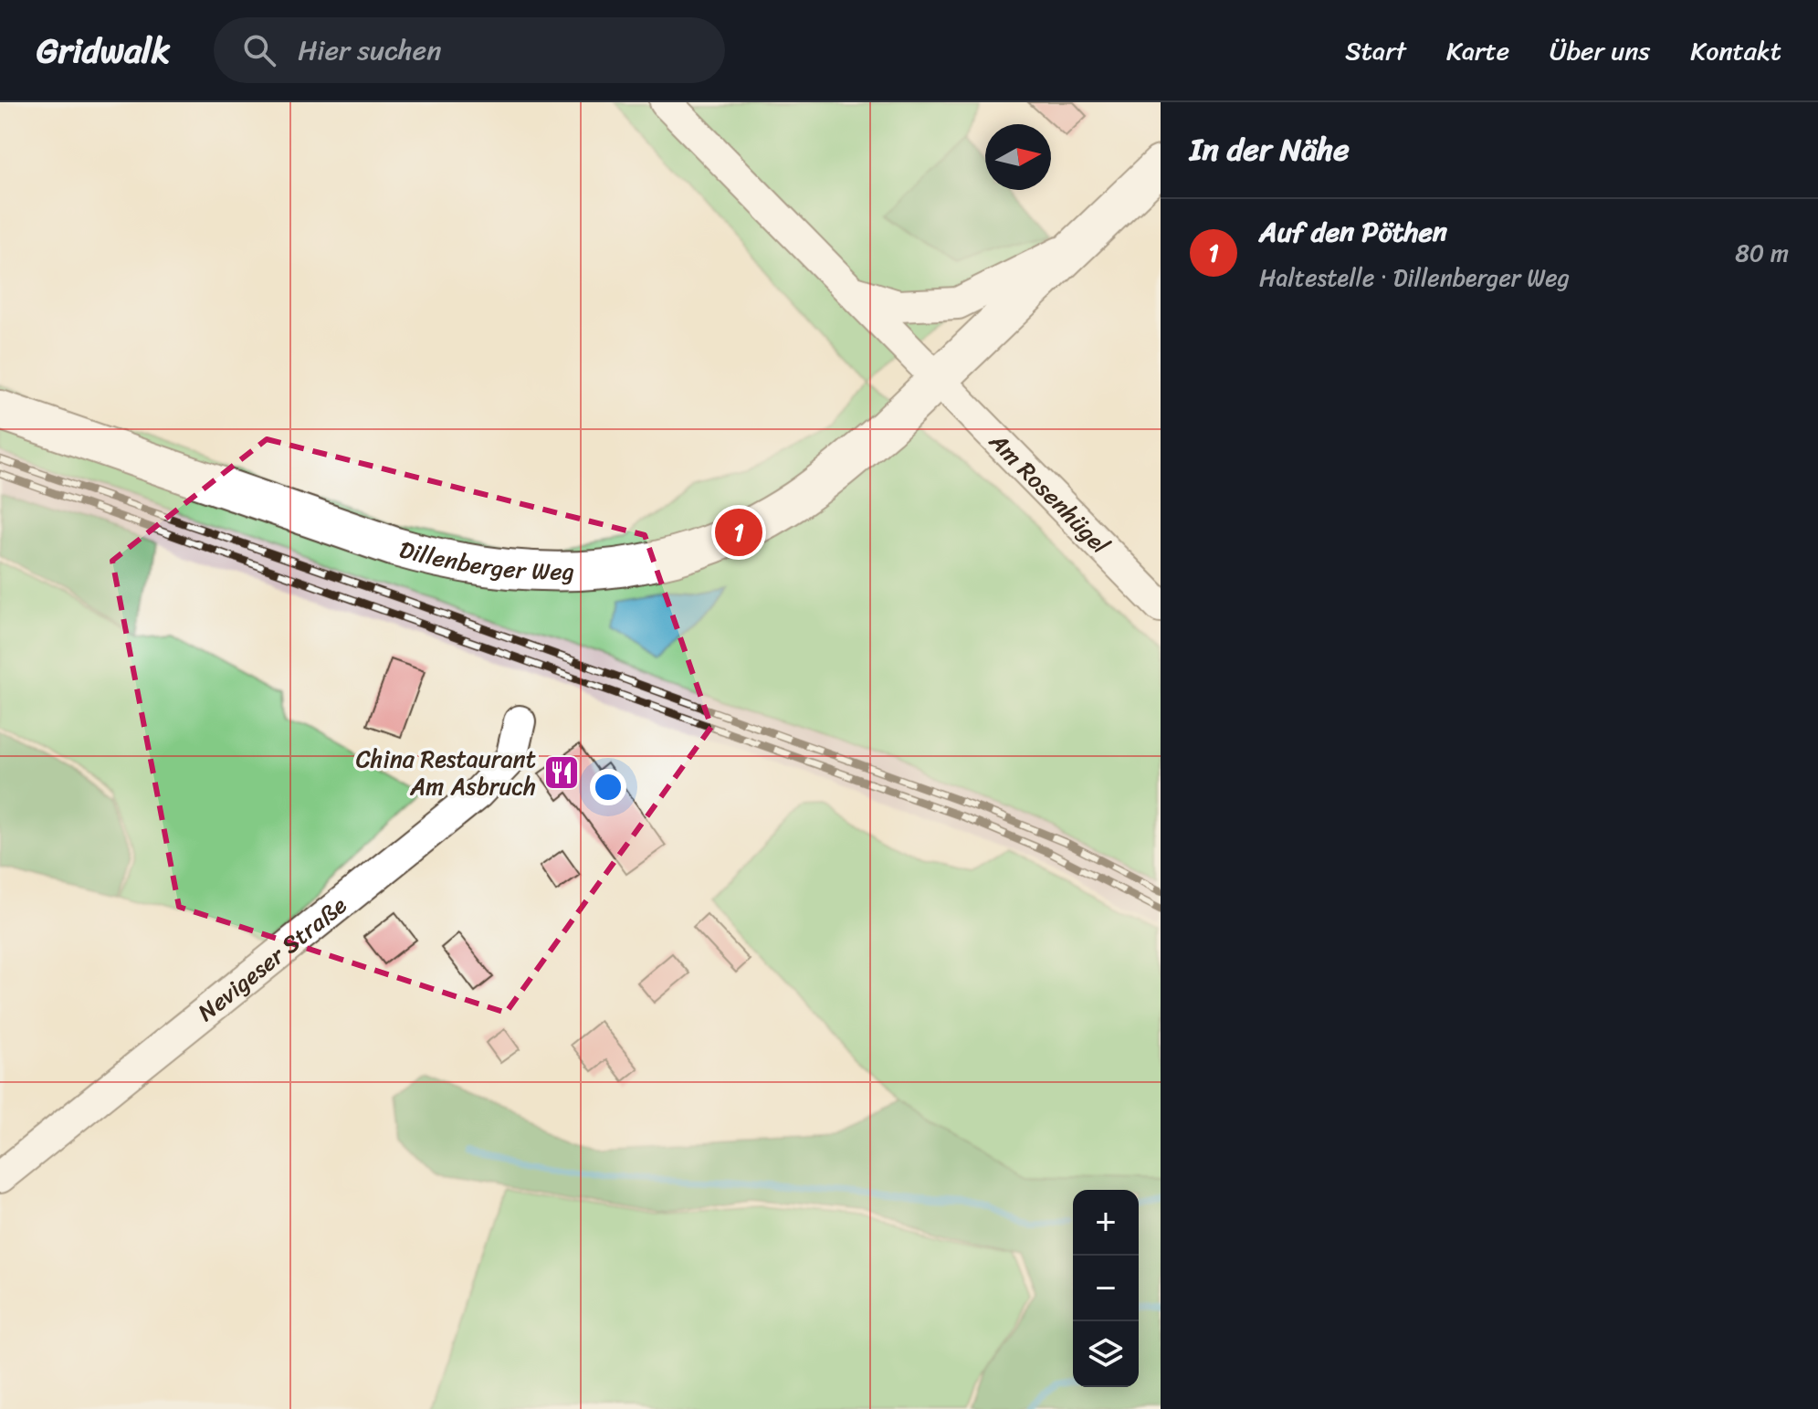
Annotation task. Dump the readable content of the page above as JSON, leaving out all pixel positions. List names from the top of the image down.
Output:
{
  "streets": {
    "main road": ["Dillenberger Weg"],
    "street": ["Am Rosenhügel", "Nevigeser Straße"]
  },
  "crossings": [
    ["Am Rosenhügel", "Dillenberger Weg"]
  ],
  "places": {
    "restaurant": ["China Restaurant Am Asbruch"]
  },
  "north": "right",
  "page": {
    "header": "Gridwalk",
    "search": "Hier suchen",
    "nav": [
      "Start",
      "Karte",
      "Über uns",
      "Kontakt"
    ],
    "heading": "In der Nähe",
    "list": [
      {
        "mark": "1",
        "name": "Auf den Pöthen",
        "note": "Haltestelle · Dillenberger Weg",
        "value": "80 m"
      }
    ],
    "pins": "1",
    "map_buttons": ["+", "−"]
  }
}
